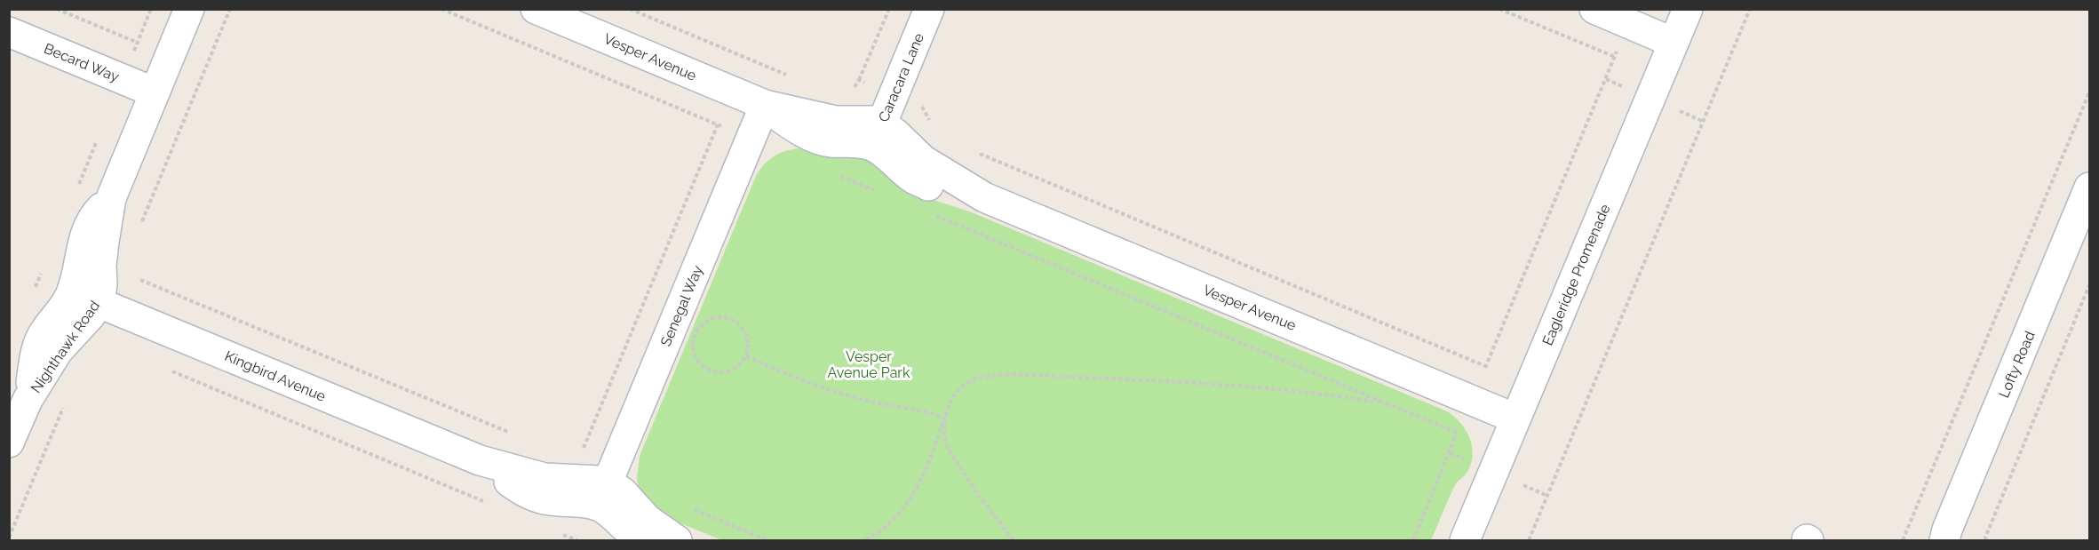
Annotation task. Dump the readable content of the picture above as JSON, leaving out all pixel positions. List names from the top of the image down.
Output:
{
  "streets": {
    "street": [
      "Vesper Avenue",
      "Becard Way",
      "Caracara Lane",
      "Eagleridge Promenade",
      "Senegal Way",
      "Nighthawk Road",
      "Lofty Road",
      "Kingbird Avenue"
    ]
  },
  "crossings": [
    ["Vesper Avenue", "Caracara Lane"],
    ["Vesper Avenue", "Eagleridge Promenade"],
    ["Vesper Avenue", "Senegal Way"],
    ["Becard Way", "Nighthawk Road"],
    ["Senegal Way", "Kingbird Avenue"],
    ["Nighthawk Road", "Kingbird Avenue"]
  ],
  "parks": ["Vesper Avenue Park"]
}
